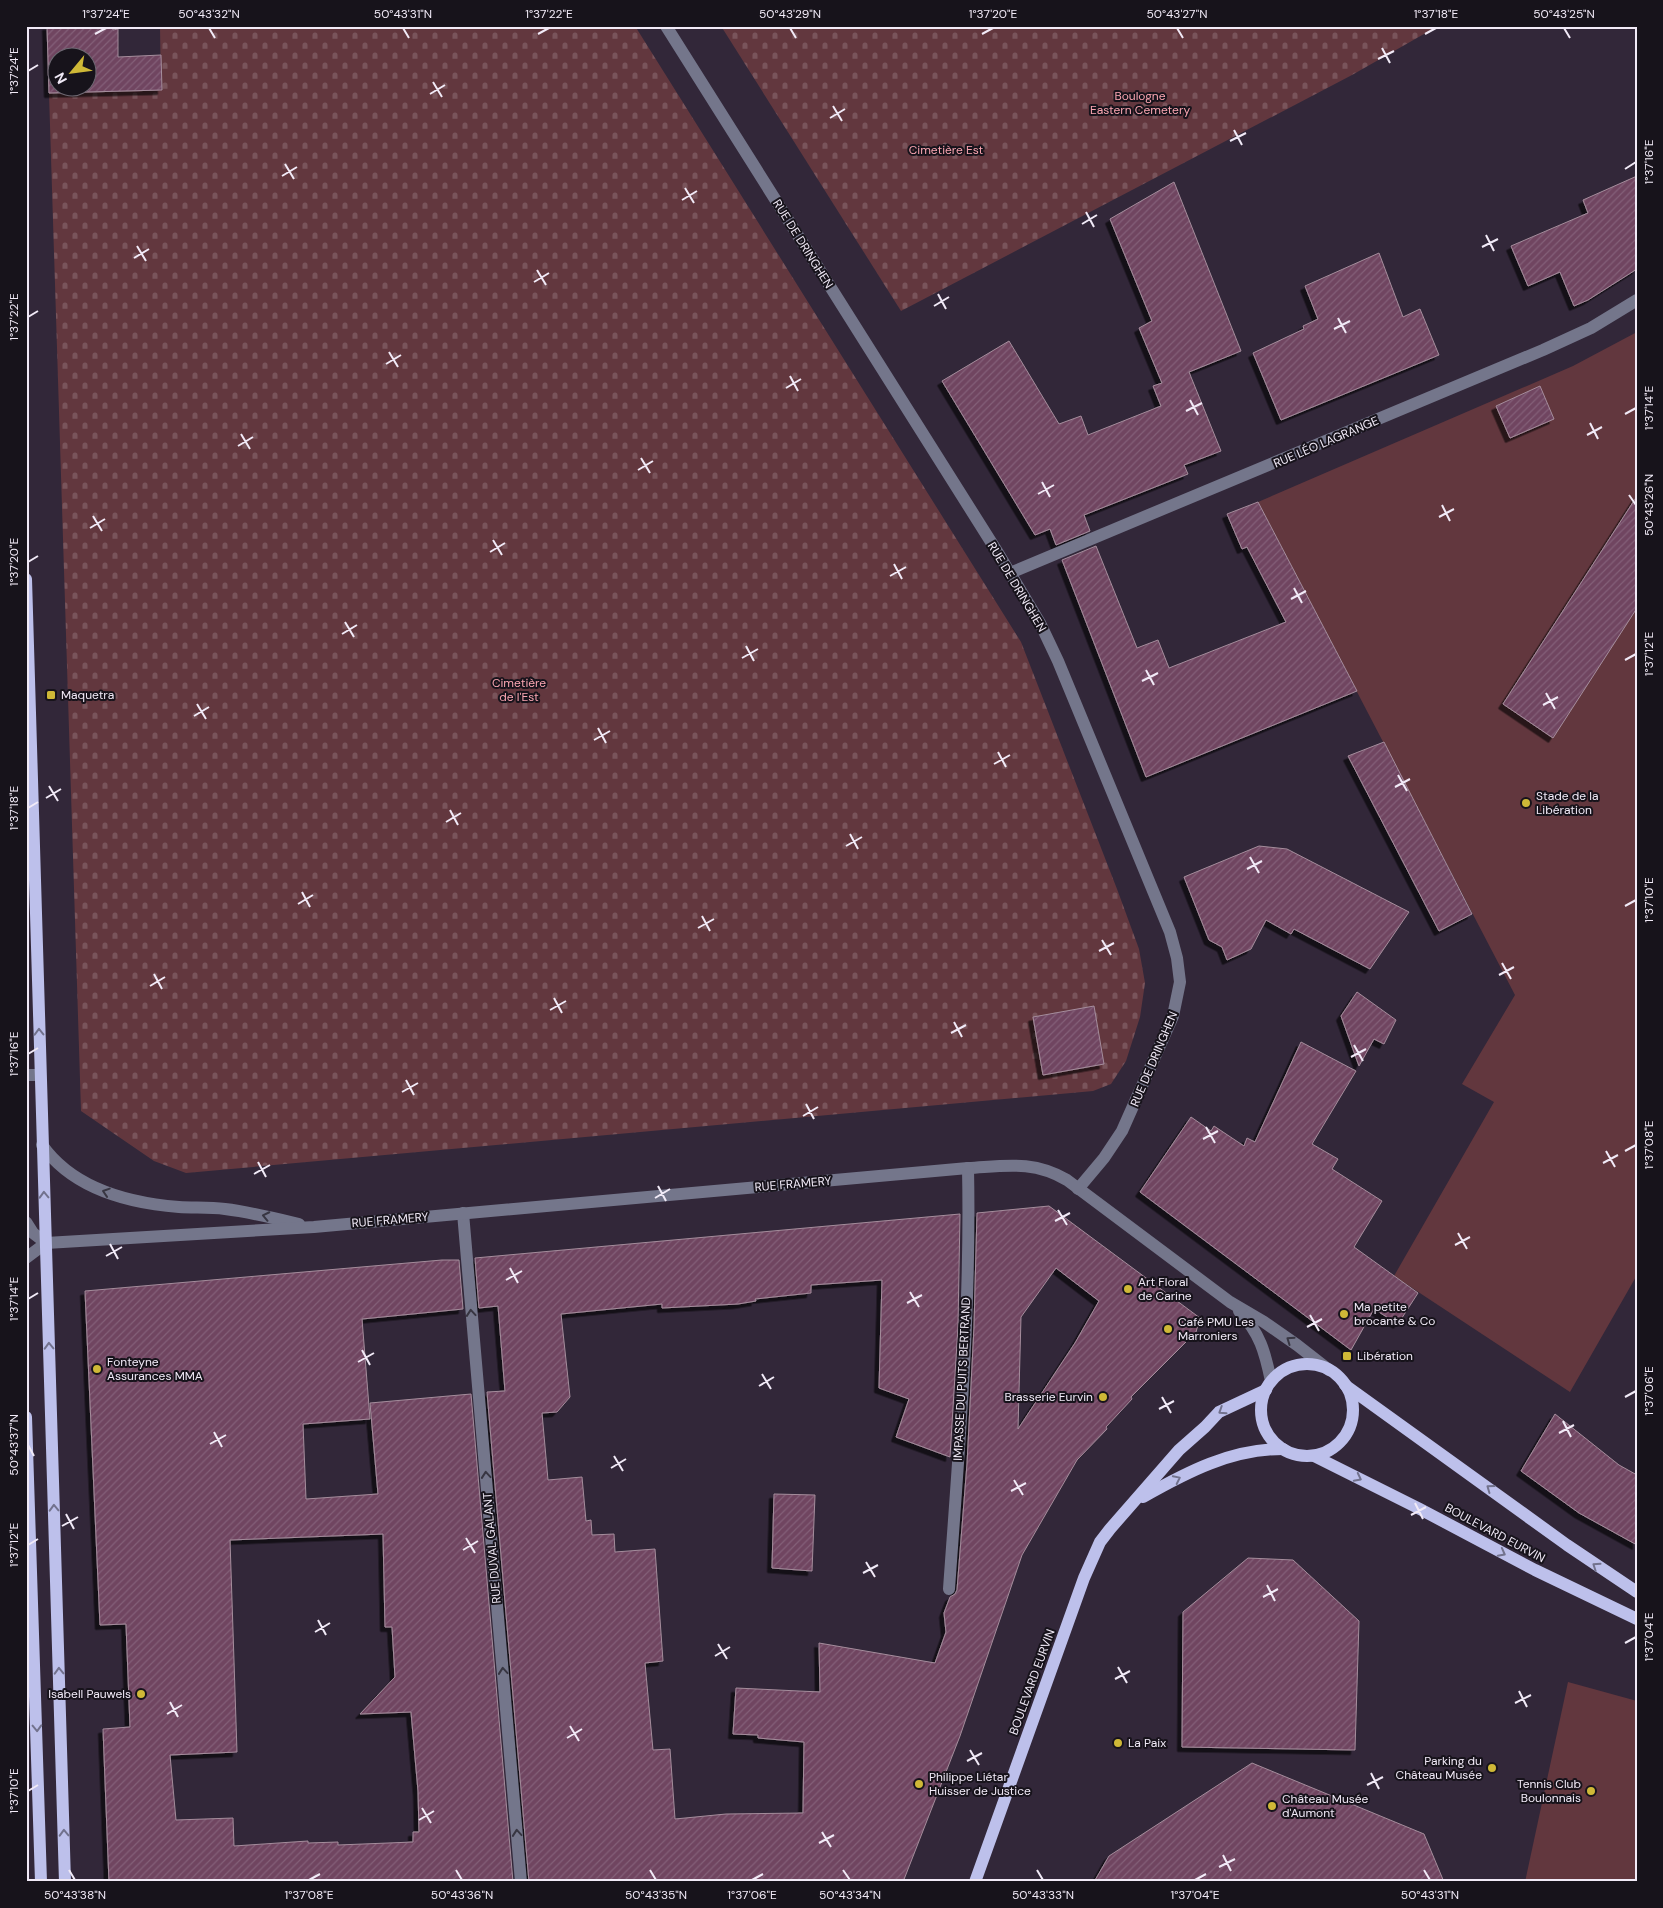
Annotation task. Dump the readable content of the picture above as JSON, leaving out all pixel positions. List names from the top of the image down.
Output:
{
  "streets": {
    "main road": ["BOULEVARD EURVIN"],
    "street": [
      "RUE DE DRINGHEN",
      "RUE LÉO LAGRANGE",
      "RUE FRAMERY",
      "IMPASSE DU PUITS BERTRAND",
      "RUE DUVAL GALANT"
    ]
  },
  "crossings": [
    ["RUE DE DRINGHEN", "RUE LÉO LAGRANGE"],
    ["RUE DE DRINGHEN", "RUE FRAMERY"],
    ["RUE FRAMERY", "IMPASSE DU PUITS BERTRAND"],
    ["RUE FRAMERY", "BOULEVARD EURVIN"],
    ["RUE FRAMERY", "RUE DUVAL GALANT"]
  ],
  "one_way": ["RUE DUVAL GALANT"],
  "parks": ["Boulogne Eastern Cemetery", "Cimetière Est", "Cimetière de l'Est"],
  "places": {
    "transit": ["Maquetra", "Libération"],
    "other": [
      "Stade de la Libération",
      "Art Floral de Carine",
      "Ma petite brocante & Co",
      "Café PMU Les Marroniers",
      "Fonteyne Assurances MMA",
      "Brasserie Eurvin",
      "Isabell Pauwels",
      "La Paix",
      "Parking du Château Musée",
      "Philippe Liétar Huisser de Justice",
      "Tennis Club Boulonnais",
      "Château Musée d'Aumont"
    ]
  },
  "north": "bottom left",
  "coordinates": [
    "1°37'24\"E",
    "50°43'32\"N",
    "50°43'31\"N",
    "1°37'22\"E",
    "50°43'29\"N",
    "1°37'20\"E",
    "50°43'27\"N",
    "1°37'18\"E",
    "50°43'25\"N",
    "1°37'16\"E",
    "1°37'14\"E",
    "50°43'26\"N",
    "1°37'12\"E",
    "1°37'10\"E",
    "1°37'08\"E",
    "1°37'06\"E",
    "50°43'37\"N",
    "1°37'04\"E",
    "50°43'38\"N",
    "50°43'36\"N",
    "50°43'35\"N",
    "50°43'34\"N",
    "50°43'33\"N"
  ]
}
